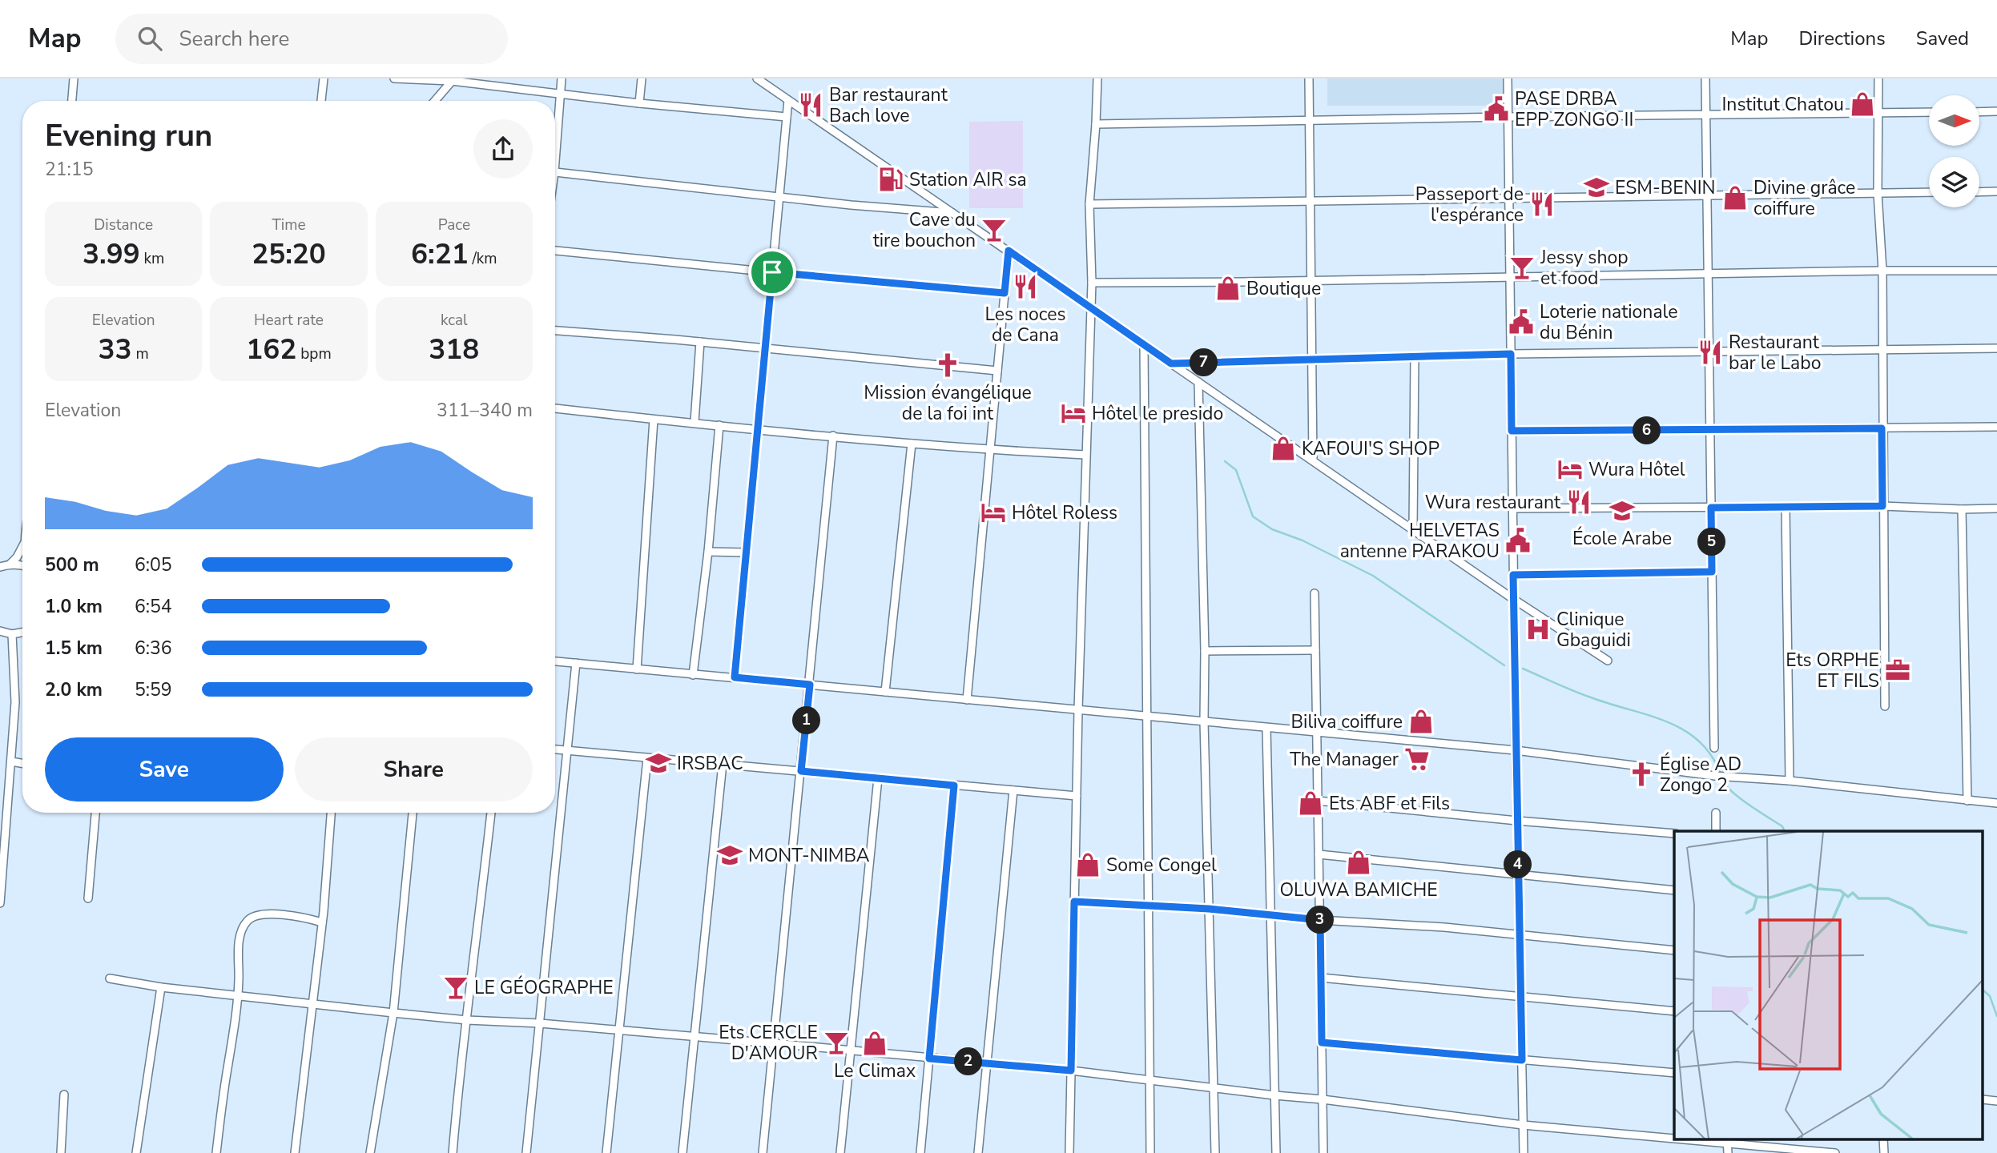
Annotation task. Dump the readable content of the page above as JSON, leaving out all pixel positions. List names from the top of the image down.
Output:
{
  "places": {
    "shop": [
      "Institut Chatou",
      "Divine grâce coiffure",
      "Boutique",
      "KAFOUI'S SHOP",
      "Biliva coiffure",
      "Ets ABF et Fils",
      "OLUWA BAMICHE",
      "Some Congel",
      "Le Climax"
    ],
    "restaurant": [
      "Bar restaurant Bach love",
      "Passeport de l'espérance",
      "Les noces de Cana",
      "Restaurant bar le Labo",
      "Wura restaurant"
    ],
    "public building": ["PASE DRBA EPP ZONGO II", "Loterie nationale du Bénin", "HELVETAS antenne PARAKOU"],
    "fuel station": ["Station AIR sa"],
    "school or university": [
      "ESM-BENIN",
      "École Arabe",
      "IRSBAC",
      "MONT-NIMBA"
    ],
    "bar": [
      "Cave du tire bouchon",
      "Jessy shop et food",
      "LE GÉOGRAPHE",
      "Ets CERCLE D'AMOUR"
    ],
    "church": ["Mission évangélique de la foi int", "Église AD Zongo 2"],
    "hotel": ["Hôtel le presido", "Wura Hôtel", "Hôtel Roless"],
    "hospital": ["Clinique Gbaguidi"],
    "office": ["Ets ORPHE ET FILS"],
    "supermarket": ["The Manager"]
  },
  "north": "right",
  "page": {
    "header": "Map",
    "search": "Search here",
    "nav": ["Map", "Directions", "Saved"],
    "heading": ["Evening run", "21:15"],
    "stats": [
      ["Distance", "3.99 km"],
      ["Time", "25:20"],
      ["Pace", "6:21 /km"],
      ["Elevation", "33 m"],
      ["Heart rate", "162 bpm"],
      ["kcal", "318"]
    ],
    "pins": [
      "7",
      "6",
      "5",
      "1",
      "4",
      "3",
      "2"
    ],
    "chart": ["Elevation", "311–340 m"],
    "list": [
      {
        "name": "500 m",
        "note": "6:05"
      },
      {
        "name": "1.0 km",
        "note": "6:54"
      },
      {
        "name": "1.5 km",
        "note": "6:36"
      },
      {
        "name": "2.0 km",
        "note": "5:59"
      }
    ],
    "buttons": ["Save", "Share"]
  }
}
